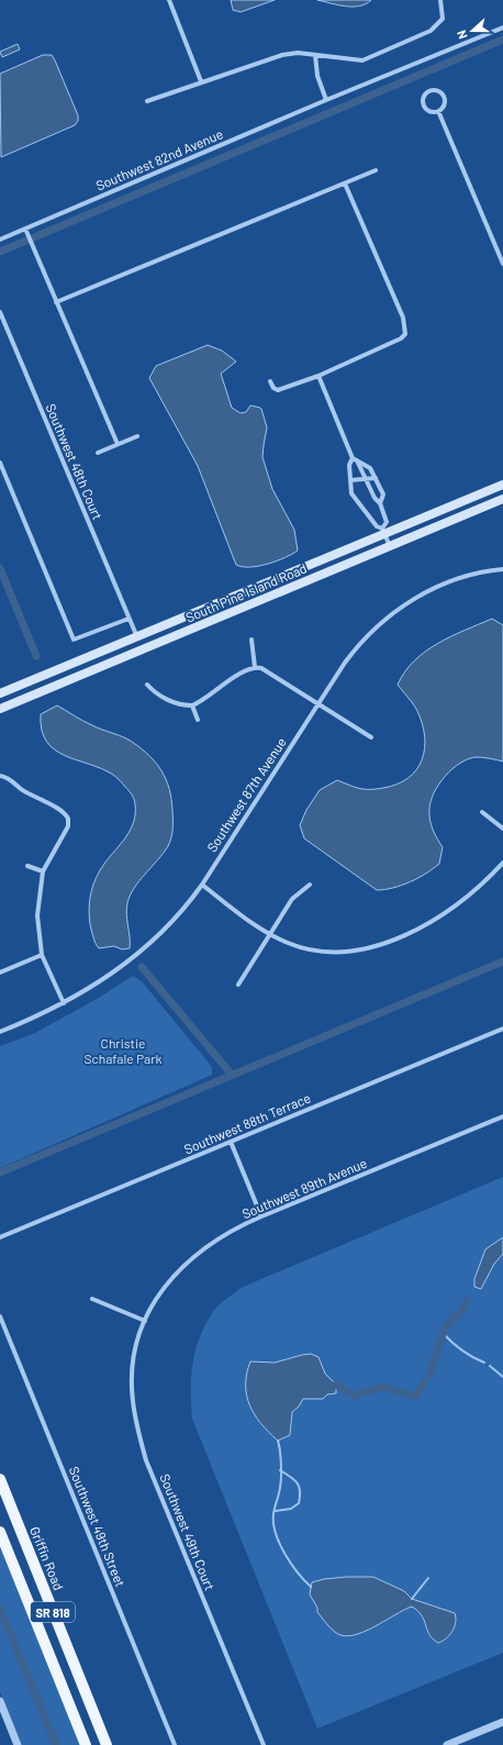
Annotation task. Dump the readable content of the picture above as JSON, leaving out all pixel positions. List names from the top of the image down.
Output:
{
  "streets": {
    "main road": ["South Pine Island Road", "Griffin Road", "SR 818"],
    "street": [
      "Southwest 82nd Avenue",
      "Southwest 48th Court",
      "Southwest 87th Avenue",
      "Southwest 88th Terrace",
      "Southwest 89th Avenue",
      "Southwest 49th Street",
      "Southwest 49th Court"
    ]
  },
  "crossings": [
    ["Southwest 48th Court", "South Pine Island Road"],
    ["Southwest 89th Avenue", "Southwest 49th Court"]
  ],
  "parks": ["Christie Schafale Park"],
  "north": "left"
}
